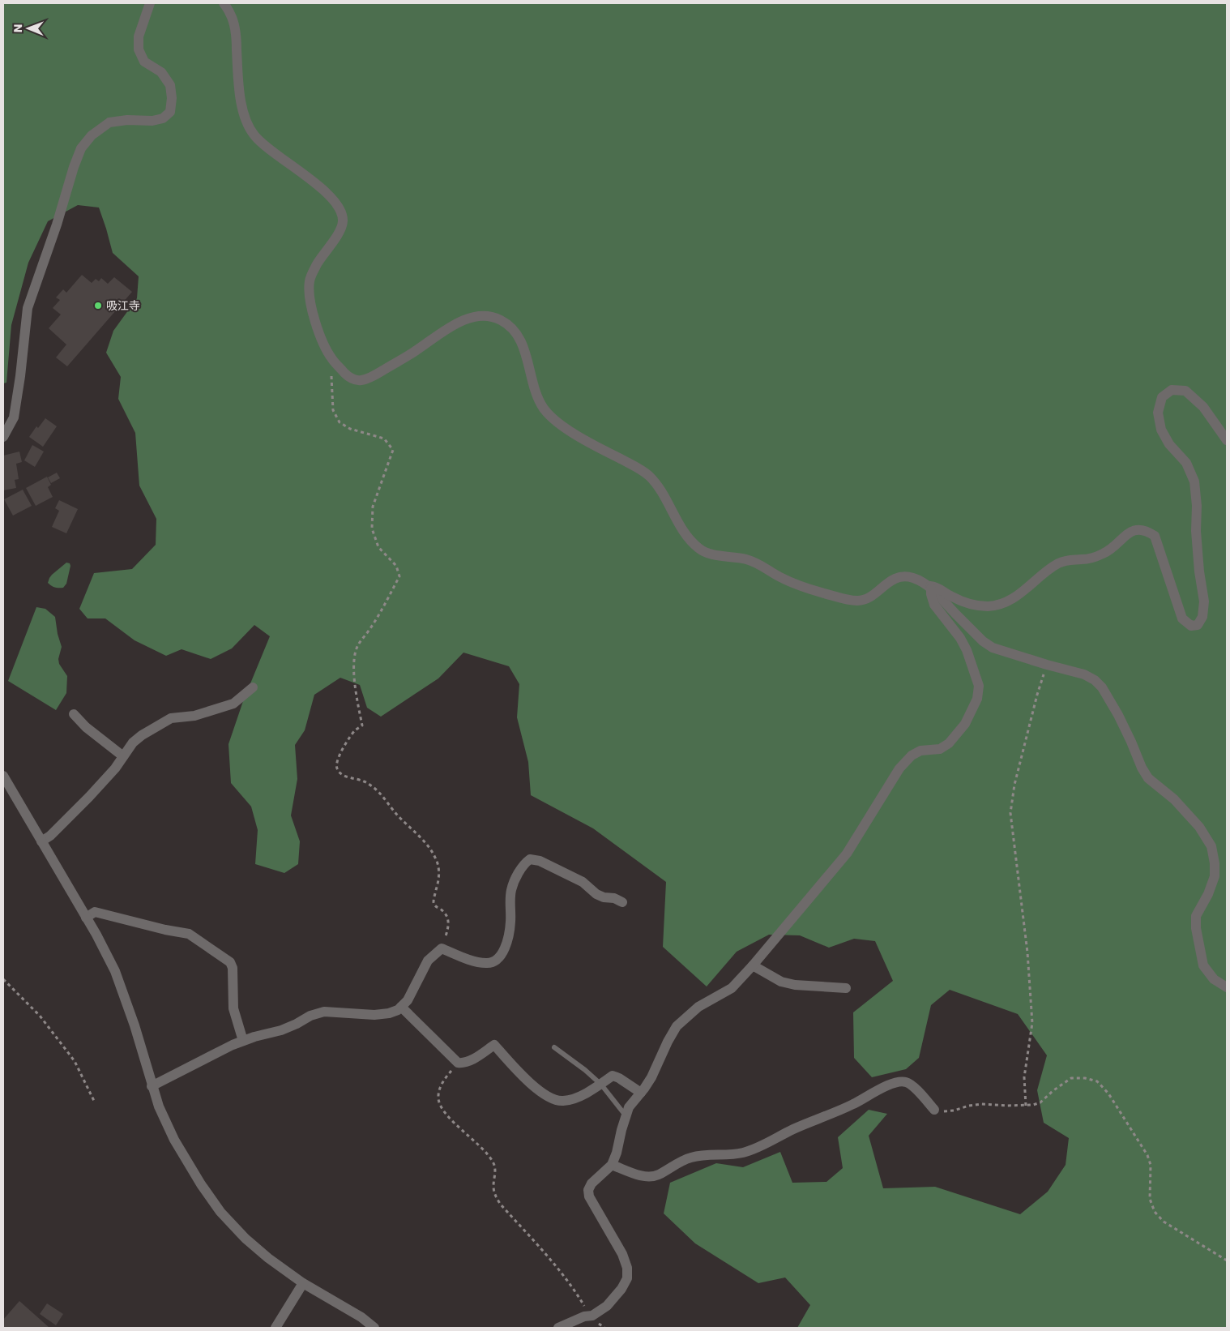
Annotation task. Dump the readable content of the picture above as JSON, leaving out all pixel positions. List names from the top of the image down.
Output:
{
  "places": ["吸江寺"],
  "north": "left"
}
